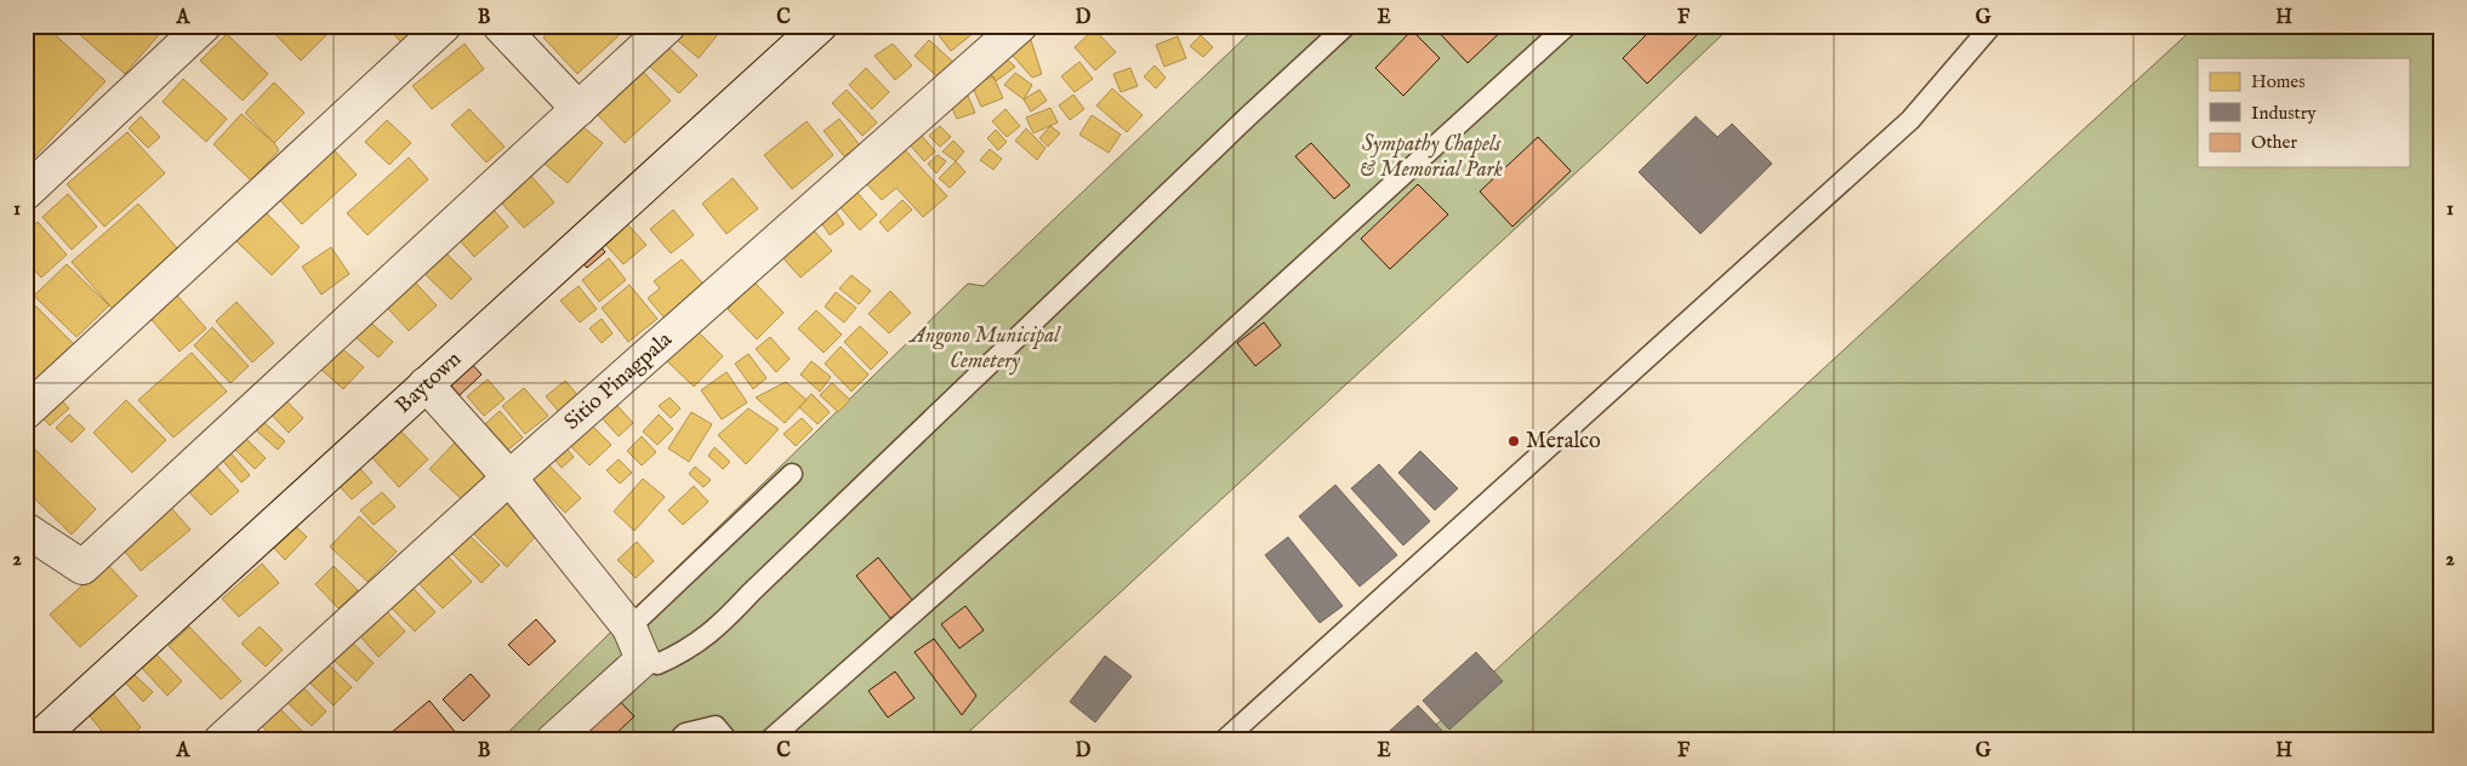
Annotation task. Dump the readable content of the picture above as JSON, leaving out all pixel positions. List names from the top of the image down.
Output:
{
  "streets": {
    "street": ["Sitio Pinagpala", "Baytown"]
  },
  "parks": ["Sympathy Chapels & Memorial Park", "Angono Municipal Cemetery"],
  "places": ["Meralco"],
  "legend": ["Homes", "Industry", "Other"],
  "grid": {
    "columns": [
      "A",
      "B",
      "C",
      "D",
      "E",
      "F",
      "G",
      "H"
    ],
    "rows": ["1", "2"]
  }
}
